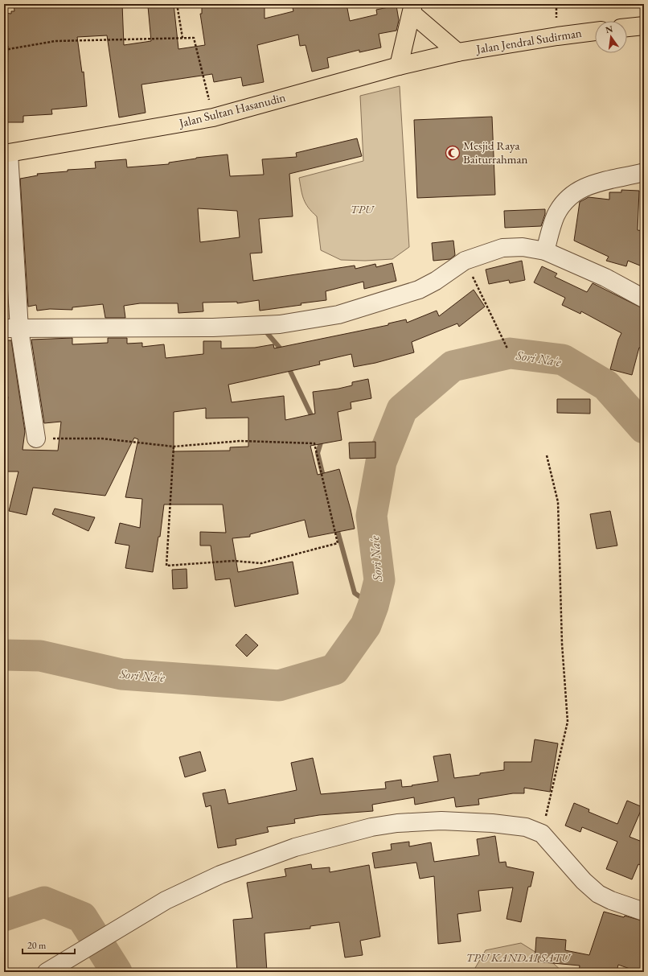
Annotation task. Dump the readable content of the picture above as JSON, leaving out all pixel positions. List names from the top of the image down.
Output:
{
  "streets": {
    "main road": ["Jalan Jendral Sudirman", "Jalan Sultan Hasanudin"]
  },
  "crossings": [
    ["Jalan Jendral Sudirman", "Jalan Sultan Hasanudin"]
  ],
  "water": ["Sori Na'e"],
  "parks": ["TPU", "TPU KANDAI SATU"],
  "places": {
    "mosque": ["Mesjid Raya Baiturrahman"]
  },
  "scale_bar": "20 m",
  "north": "top"
}
